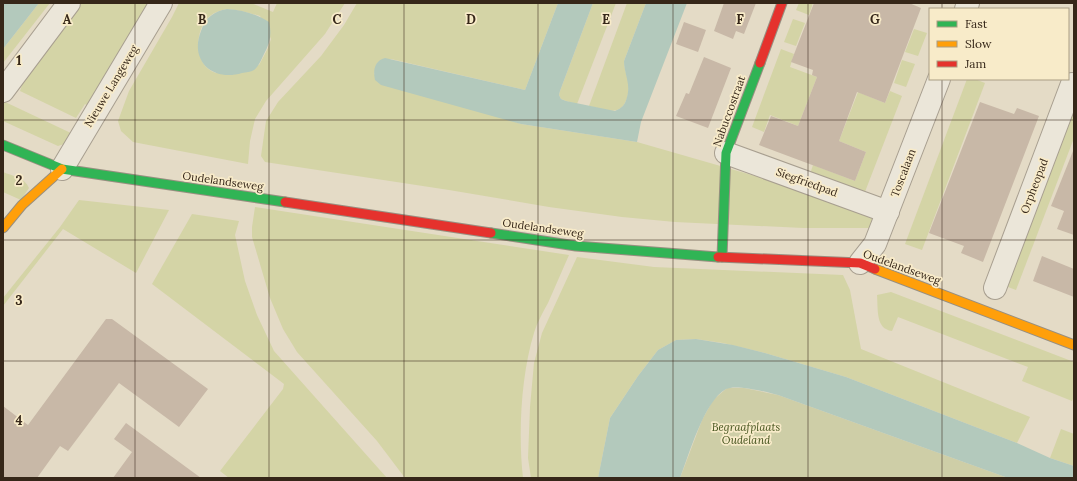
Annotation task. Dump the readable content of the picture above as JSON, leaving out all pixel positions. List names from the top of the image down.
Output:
{
  "streets": {
    "street": [
      "Nieuwe Langeweg",
      "Nabuccostraat",
      "Toscalaan",
      "Oudelandseweg",
      "Siegfriedpad",
      "Orpheopad"
    ]
  },
  "crossings": [
    ["Nieuwe Langeweg", "Oudelandseweg"],
    ["Nabuccostraat", "Oudelandseweg"],
    ["Nabuccostraat", "Siegfriedpad"],
    ["Toscalaan", "Oudelandseweg"],
    ["Toscalaan", "Siegfriedpad"]
  ],
  "parks": ["Begraafplaats Oudeland"],
  "legend": ["Fast", "Slow", "Jam"],
  "grid": {
    "columns": [
      "A",
      "B",
      "C",
      "D",
      "E",
      "F",
      "G"
    ],
    "rows": [
      "1",
      "2",
      "3",
      "4"
    ]
  }
}
